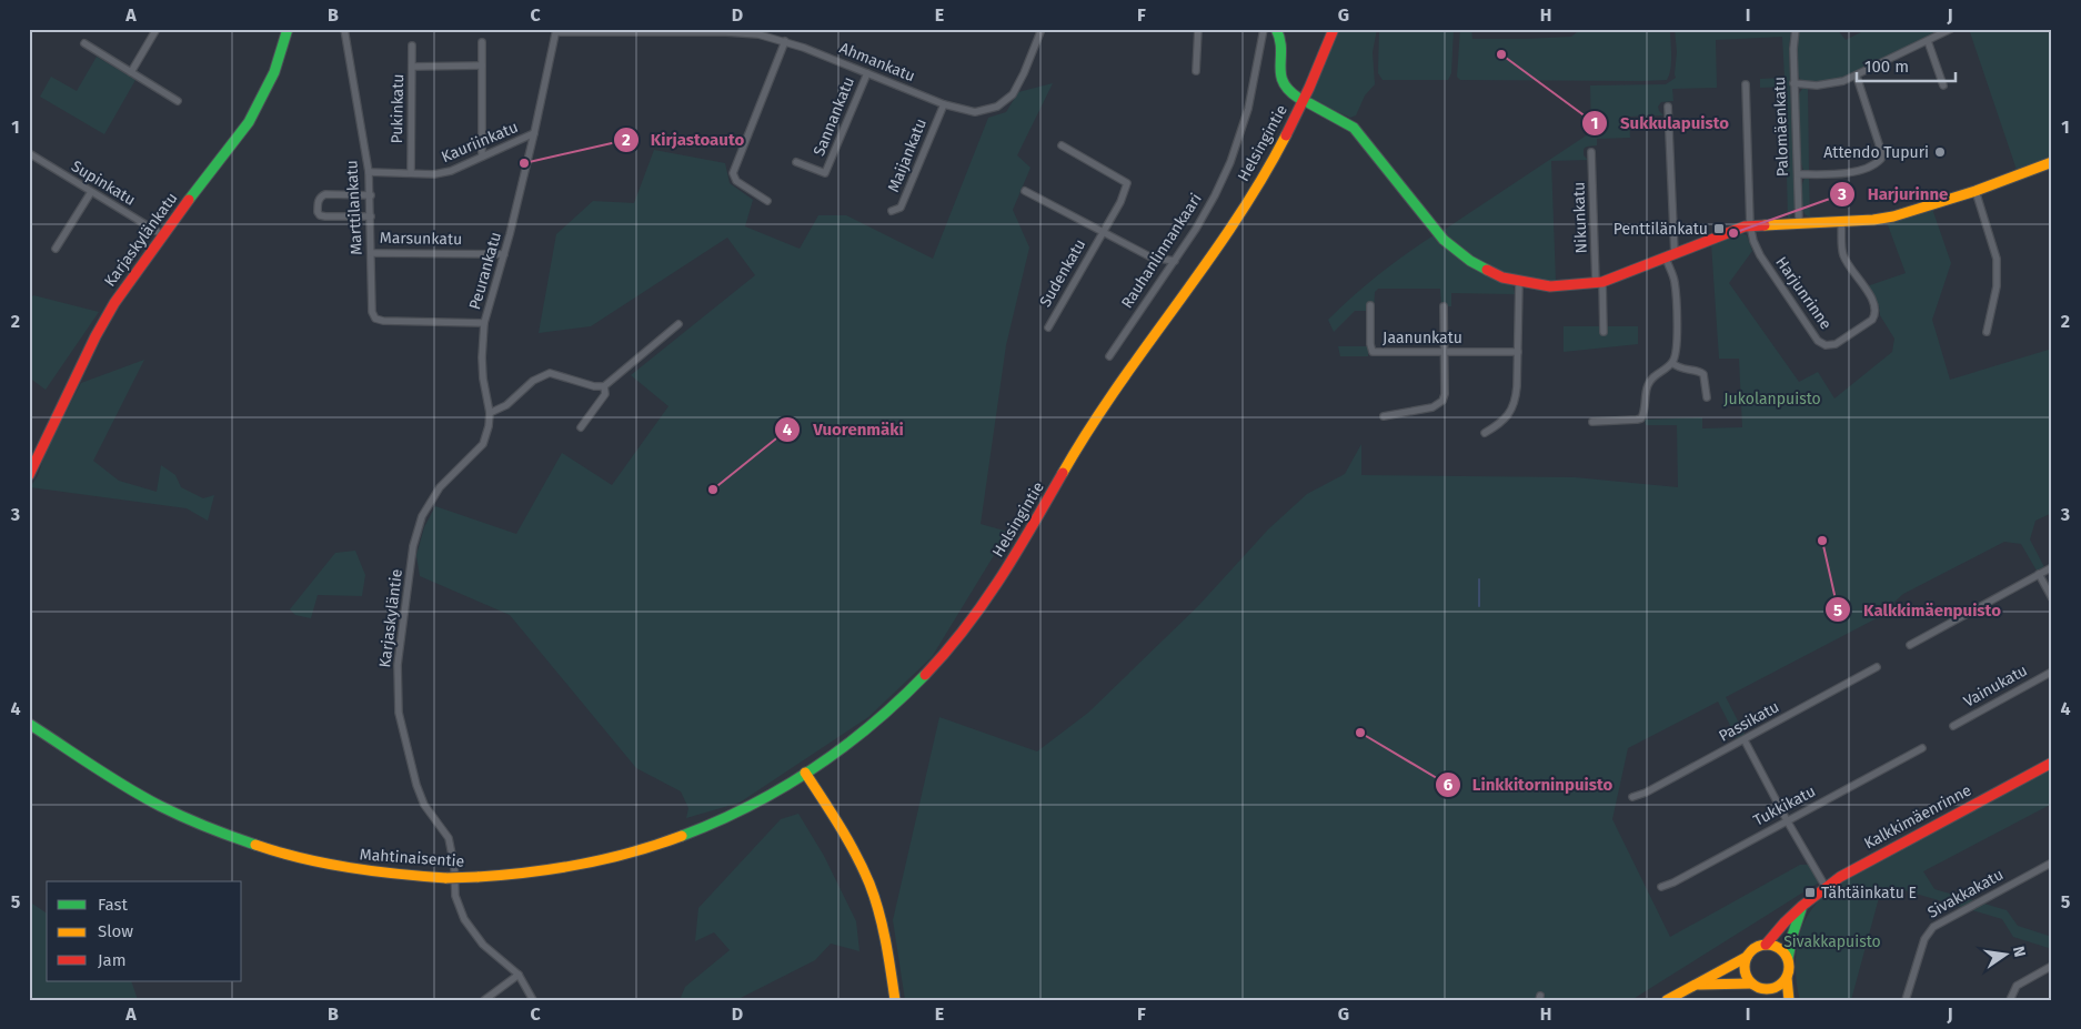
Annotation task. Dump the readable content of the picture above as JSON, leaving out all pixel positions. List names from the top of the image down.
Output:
{
  "streets": {
    "street": [
      "Ahmankatu",
      "Pukinkatu",
      "Sannankatu",
      "Palomäenkatu",
      "Kauriinkatu",
      "Helsingintie",
      "Maijankatu",
      "Supinkatu",
      "Marttilankatu",
      "Nikunkatu",
      "Marsunkatu",
      "Karjaskylänkatu",
      "Rauhanlinnankaari",
      "Peurankatu",
      "Sudenkatu",
      "Harjunrinne",
      "Jaanunkatu",
      "Karjaskyläntie",
      "Vainukatu",
      "Passikatu",
      "Tukkikatu",
      "Kalkkimäenrinne",
      "Mahtinaisentie",
      "Sivakkakatu"
    ]
  },
  "crossings": [
    ["Ahmankatu", "Sannankatu"],
    ["Ahmankatu", "Maijankatu"],
    ["Ahmankatu", "Peurankatu"],
    ["Pukinkatu", "Kauriinkatu"],
    ["Kauriinkatu", "Marttilankatu"],
    ["Kauriinkatu", "Peurankatu"],
    ["Helsingintie", "Mahtinaisentie"],
    ["Supinkatu", "Karjaskylänkatu"],
    ["Marttilankatu", "Marsunkatu"],
    ["Marttilankatu", "Peurankatu"],
    ["Marsunkatu", "Peurankatu"],
    ["Peurankatu", "Karjaskyläntie"]
  ],
  "parks": ["Jukolanpuisto", "Sivakkapuisto"],
  "places": {
    "other": [
      "Sukkulapuisto",
      "Attendo Tupuri",
      "Kirjastoauto",
      "Harjurinne",
      "Vuorenmäki",
      "Kalkkimäenpuisto",
      "Linkkitorninpuisto"
    ],
    "transit": ["Penttilänkatu", "Tähtäinkatu E"]
  },
  "legend": ["Fast", "Slow", "Jam"],
  "scale_bar": "100 m",
  "north": "right",
  "grid": {
    "columns": [
      "A",
      "B",
      "C",
      "D",
      "E",
      "F",
      "G",
      "H",
      "I",
      "J"
    ],
    "rows": [
      "1",
      "2",
      "3",
      "4",
      "5"
    ]
  }
}
